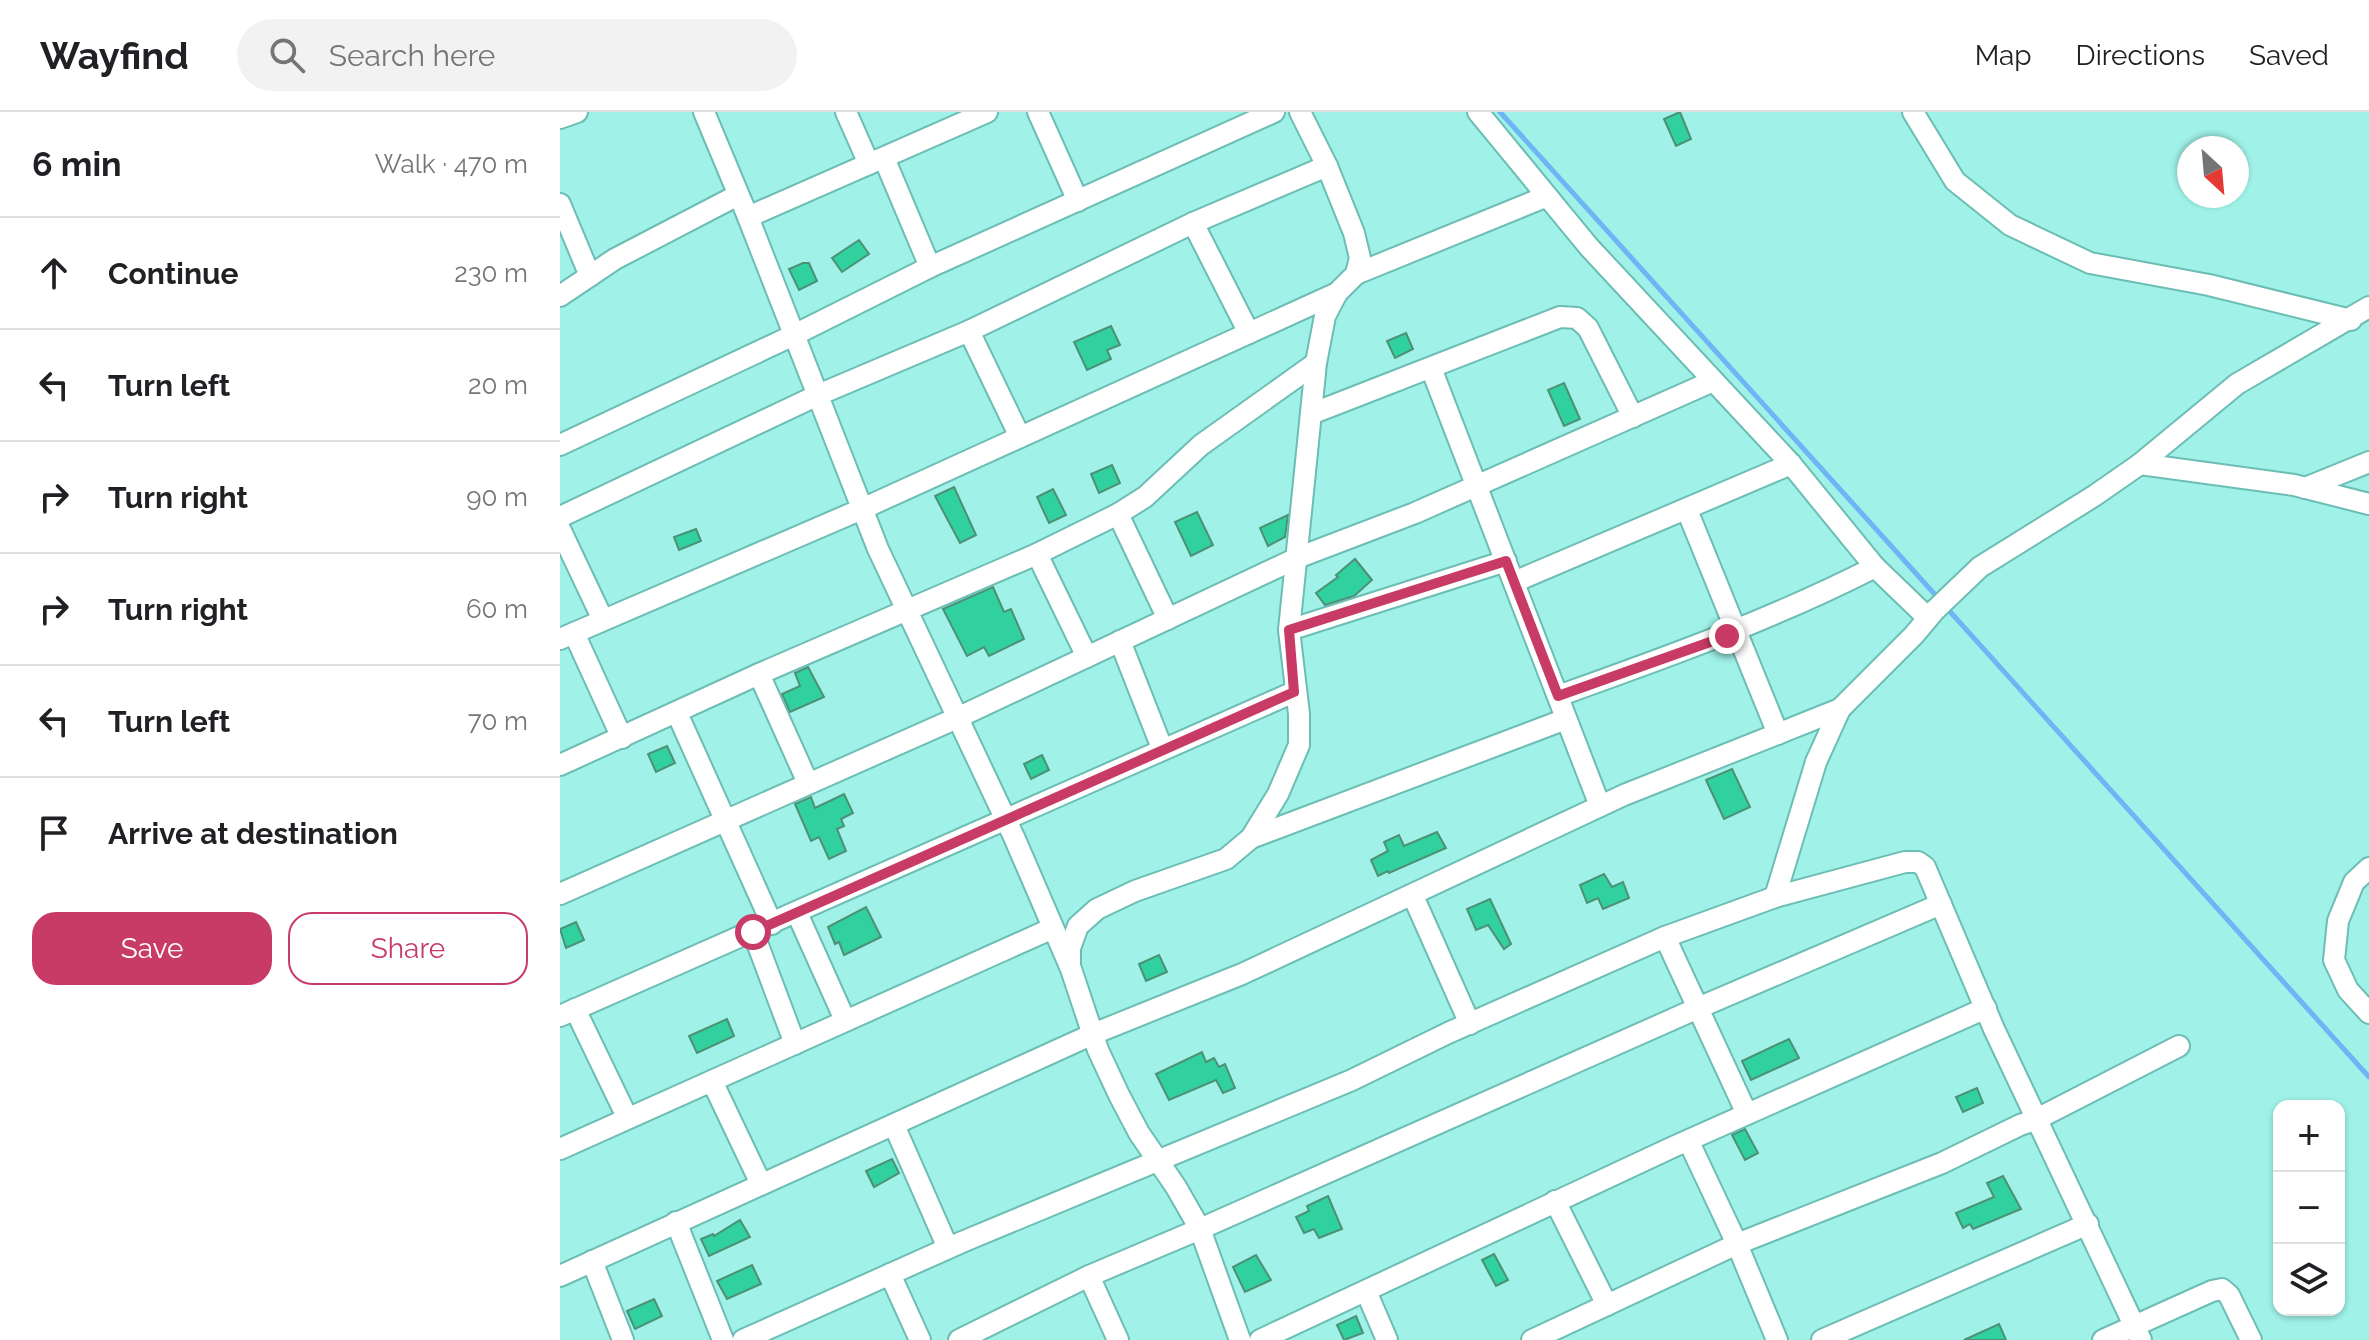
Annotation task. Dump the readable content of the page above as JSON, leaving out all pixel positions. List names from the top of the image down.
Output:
{
  "north": "bottom right",
  "page": {
    "header": "Wayfind",
    "search": "Search here",
    "nav": ["Map", "Directions", "Saved"],
    "heading": ["6 min", "Walk · 470 m"],
    "list": [
      ["Continue", "230 m"],
      ["Turn left", "20 m"],
      ["Turn right", "90 m"],
      ["Turn right", "60 m"],
      ["Turn left", "70 m"],
      "Arrive at destination"
    ],
    "buttons": ["Save", "Share"],
    "map_buttons": ["+", "−"]
  }
}
